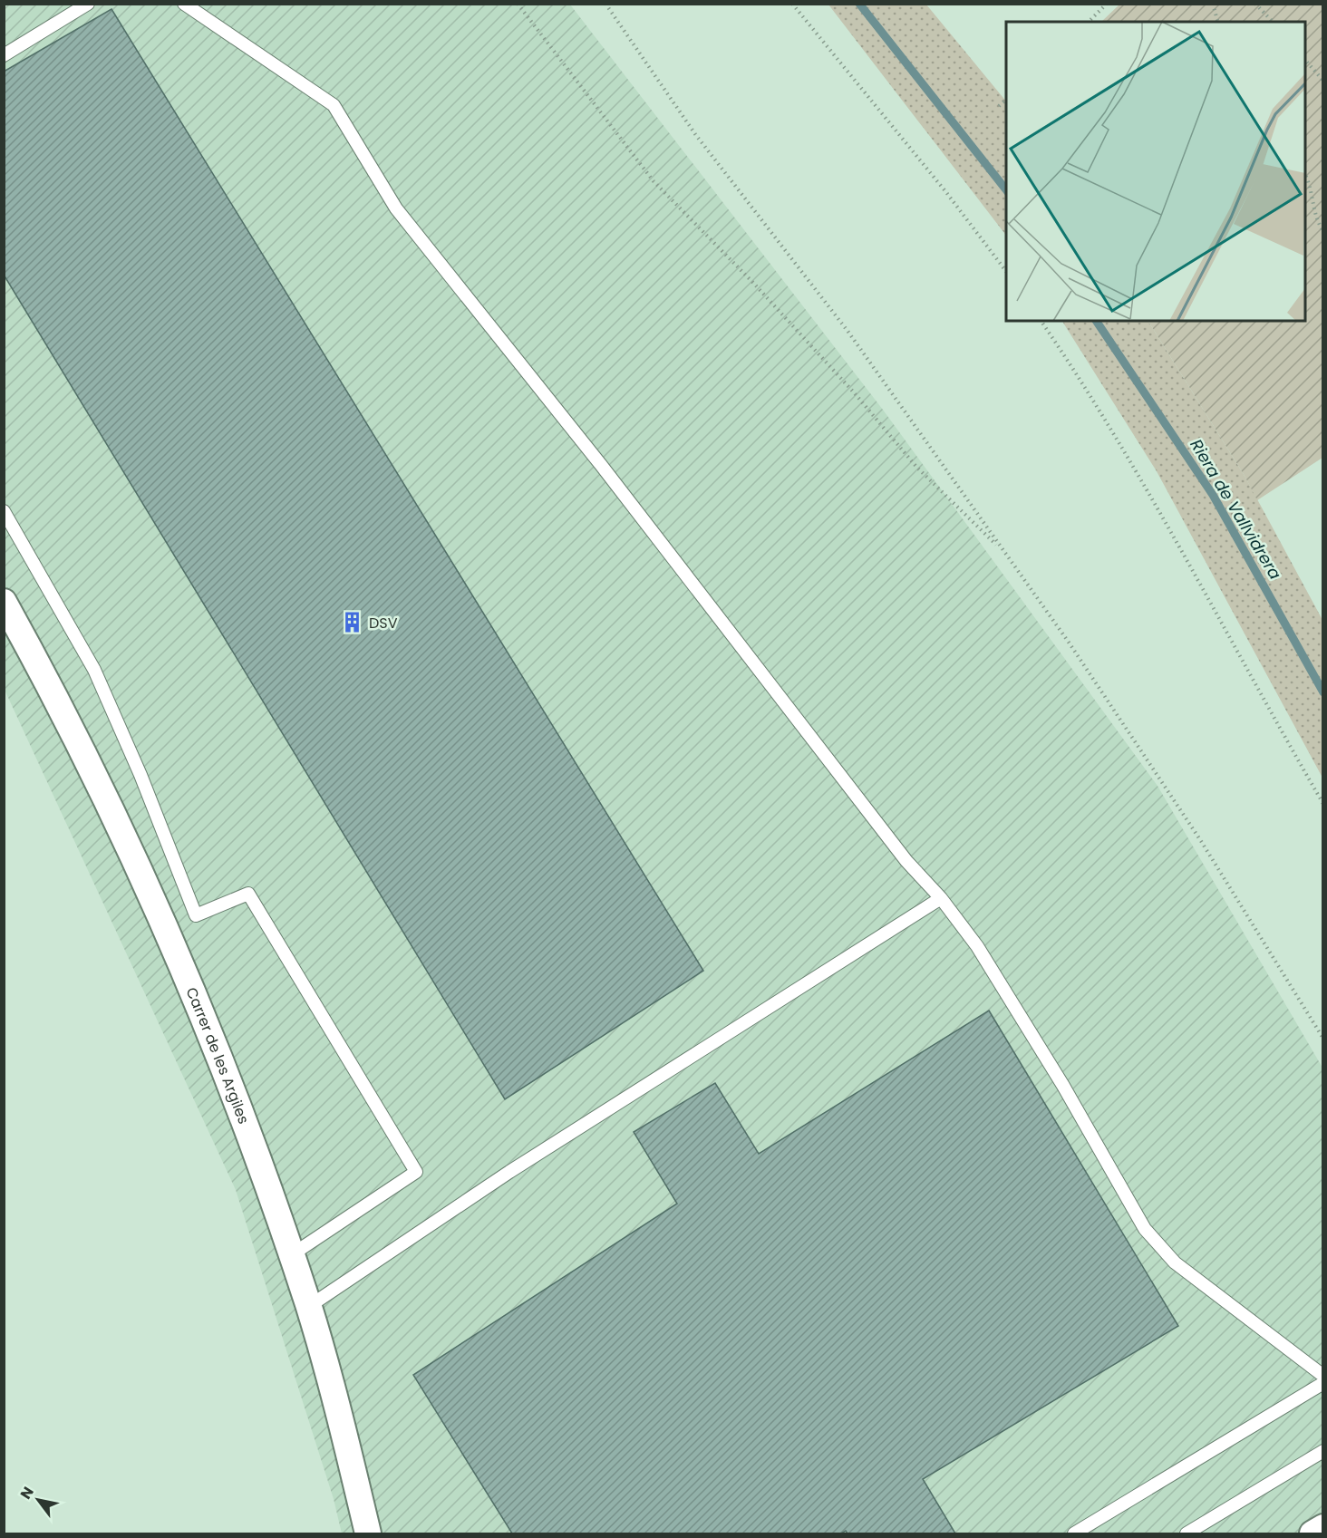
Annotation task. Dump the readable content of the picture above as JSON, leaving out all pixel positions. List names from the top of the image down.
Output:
{
  "streets": {
    "street": ["Carrer de les Argiles"]
  },
  "water": ["Riera de Vallvidrera"],
  "places": {
    "building": ["DSV"]
  },
  "north": "top left"
}
